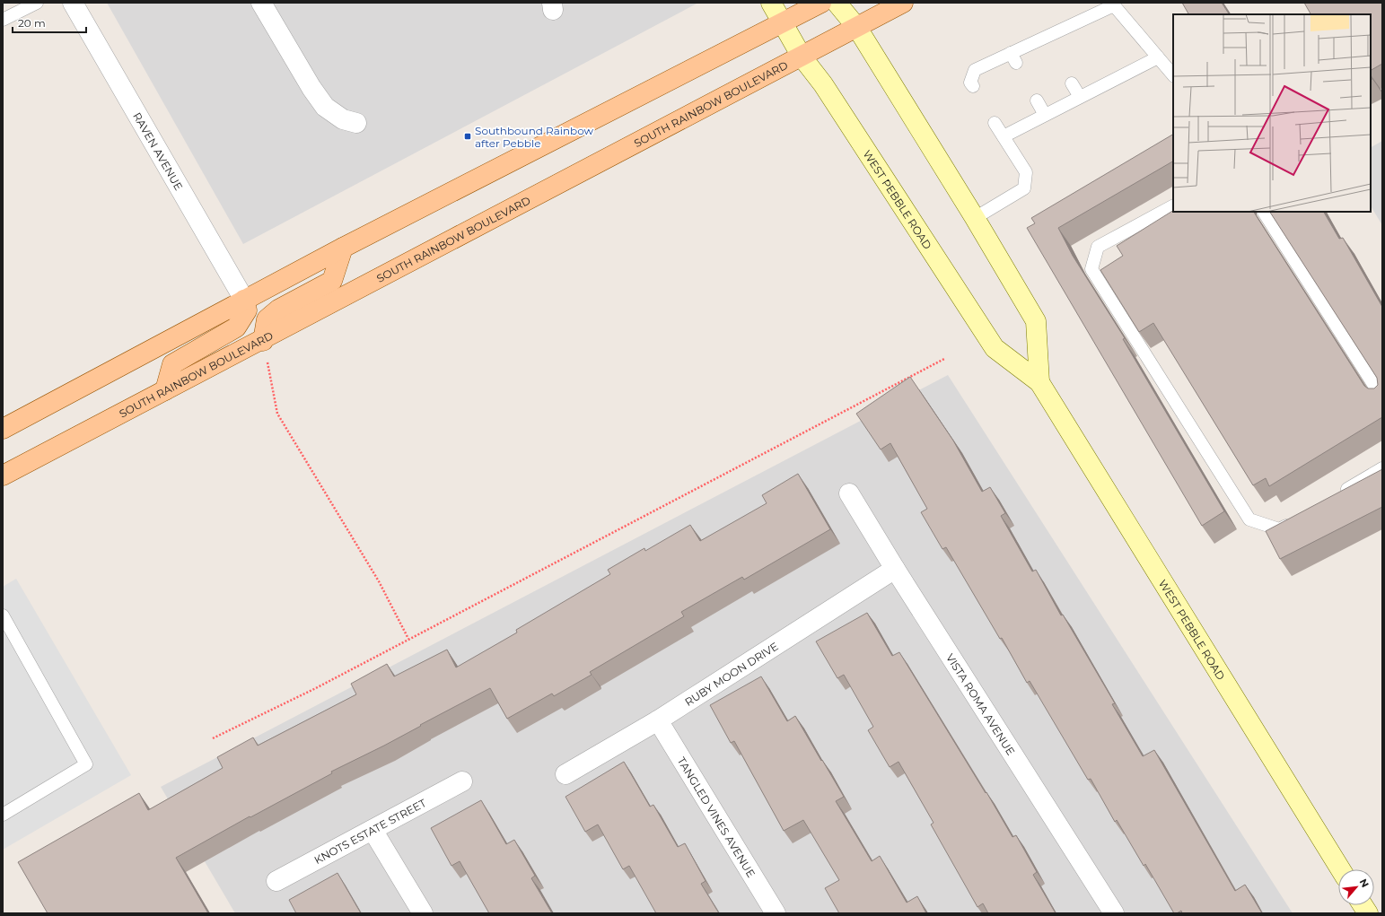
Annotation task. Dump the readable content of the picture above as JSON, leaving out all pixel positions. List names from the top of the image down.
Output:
{
  "streets": {
    "main road": ["SOUTH RAINBOW BOULEVARD"],
    "street": [
      "RAVEN AVENUE",
      "WEST PEBBLE ROAD",
      "RUBY MOON DRIVE",
      "VISTA ROMA AVENUE",
      "TANGLED VINES AVENUE",
      "KNOTS ESTATE STREET"
    ]
  },
  "crossings": [
    ["SOUTH RAINBOW BOULEVARD", "WEST PEBBLE ROAD"],
    ["RUBY MOON DRIVE", "VISTA ROMA AVENUE"],
    ["RUBY MOON DRIVE", "TANGLED VINES AVENUE"]
  ],
  "places": {
    "transit": ["Southbound Rainbow after Pebble"]
  },
  "scale_bar": "20 m",
  "north": "top right"
}
